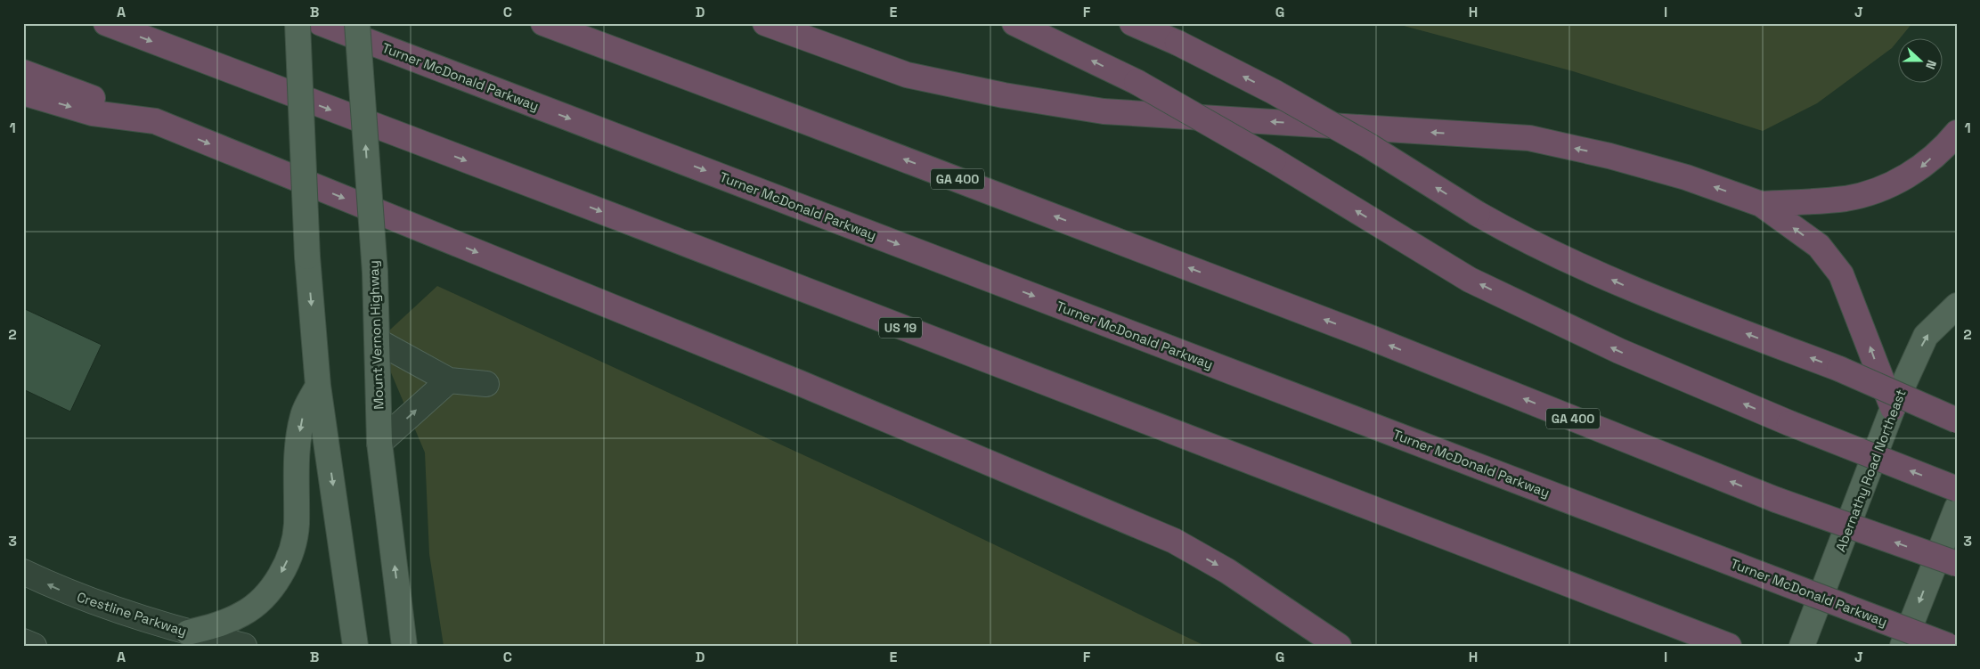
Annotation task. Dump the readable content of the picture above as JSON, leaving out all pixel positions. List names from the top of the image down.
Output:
{
  "streets": {
    "highway": ["Turner McDonald Parkway", "GA 400", "US 19"],
    "main road": ["Mount Vernon Highway", "Abernathy Road Northeast"],
    "street": ["Crestline Parkway"]
  },
  "one_way": ["Crestline Parkway"],
  "north": "right",
  "grid": {
    "columns": [
      "A",
      "B",
      "C",
      "D",
      "E",
      "F",
      "G",
      "H",
      "I",
      "J"
    ],
    "rows": ["1", "2", "3"]
  }
}
